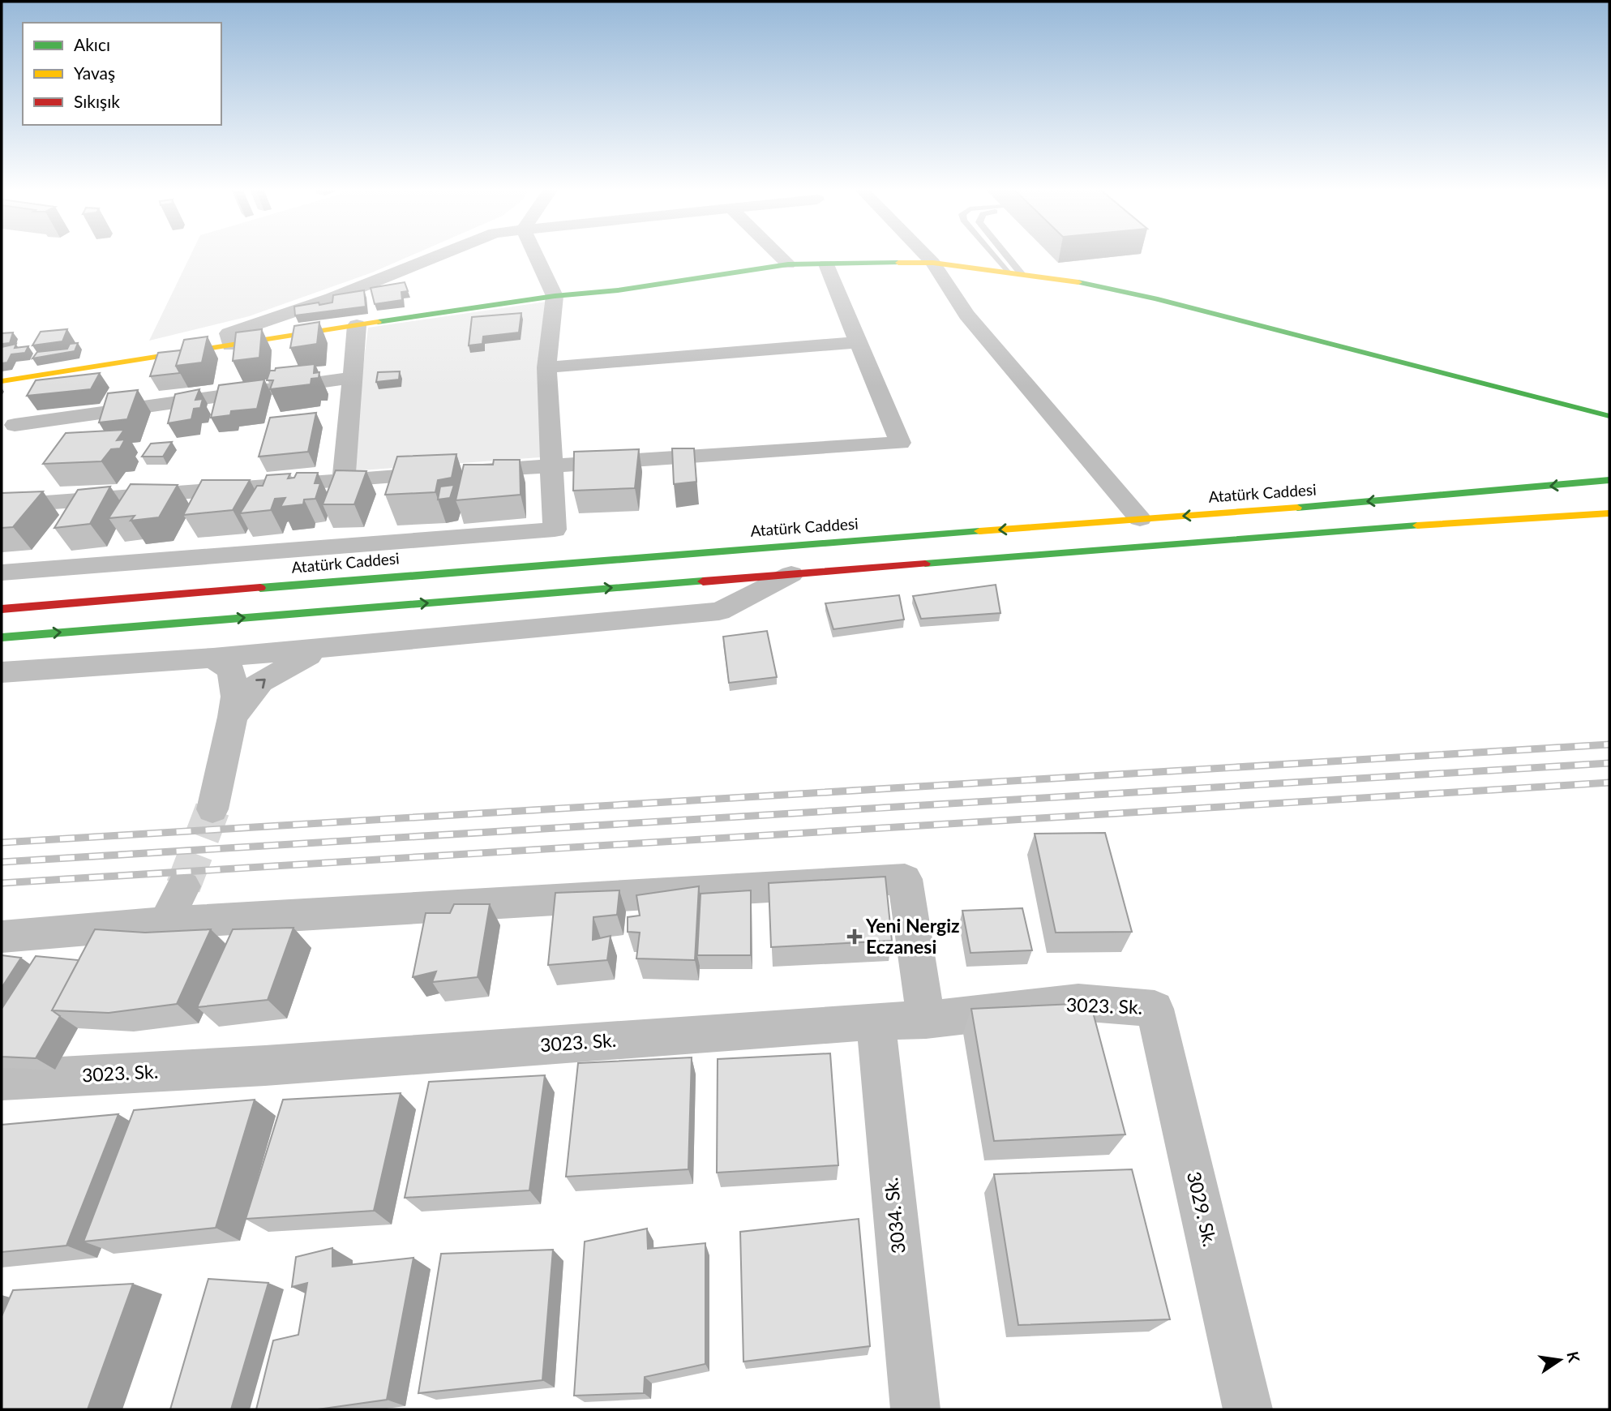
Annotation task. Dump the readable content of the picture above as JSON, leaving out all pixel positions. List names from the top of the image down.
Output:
{
  "streets": {
    "main road": ["Atatürk Caddesi"],
    "street": ["3023. Sk.", "3029. Sk.", "3034. Sk."]
  },
  "crossings": [
    ["3023. Sk.", "3029. Sk."],
    ["3023. Sk.", "3034. Sk."]
  ],
  "places": {
    "health": ["Yeni Nergiz Eczanesi"]
  },
  "legend": ["Akıcı", "Yavaş", "Sıkışık"],
  "north": "right"
}
